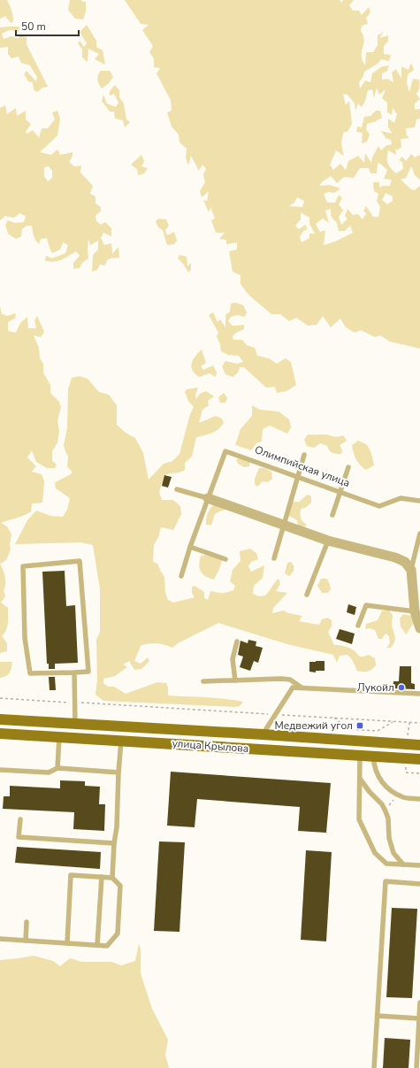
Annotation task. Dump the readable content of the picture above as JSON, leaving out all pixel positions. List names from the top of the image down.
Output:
{
  "streets": {
    "main road": ["улица Крылова"],
    "lane": ["Олимпийская улица"]
  },
  "places": {
    "other": ["Лукойл"],
    "transit": ["Медвежий угол"]
  },
  "scale_bar": "50 m"
}
